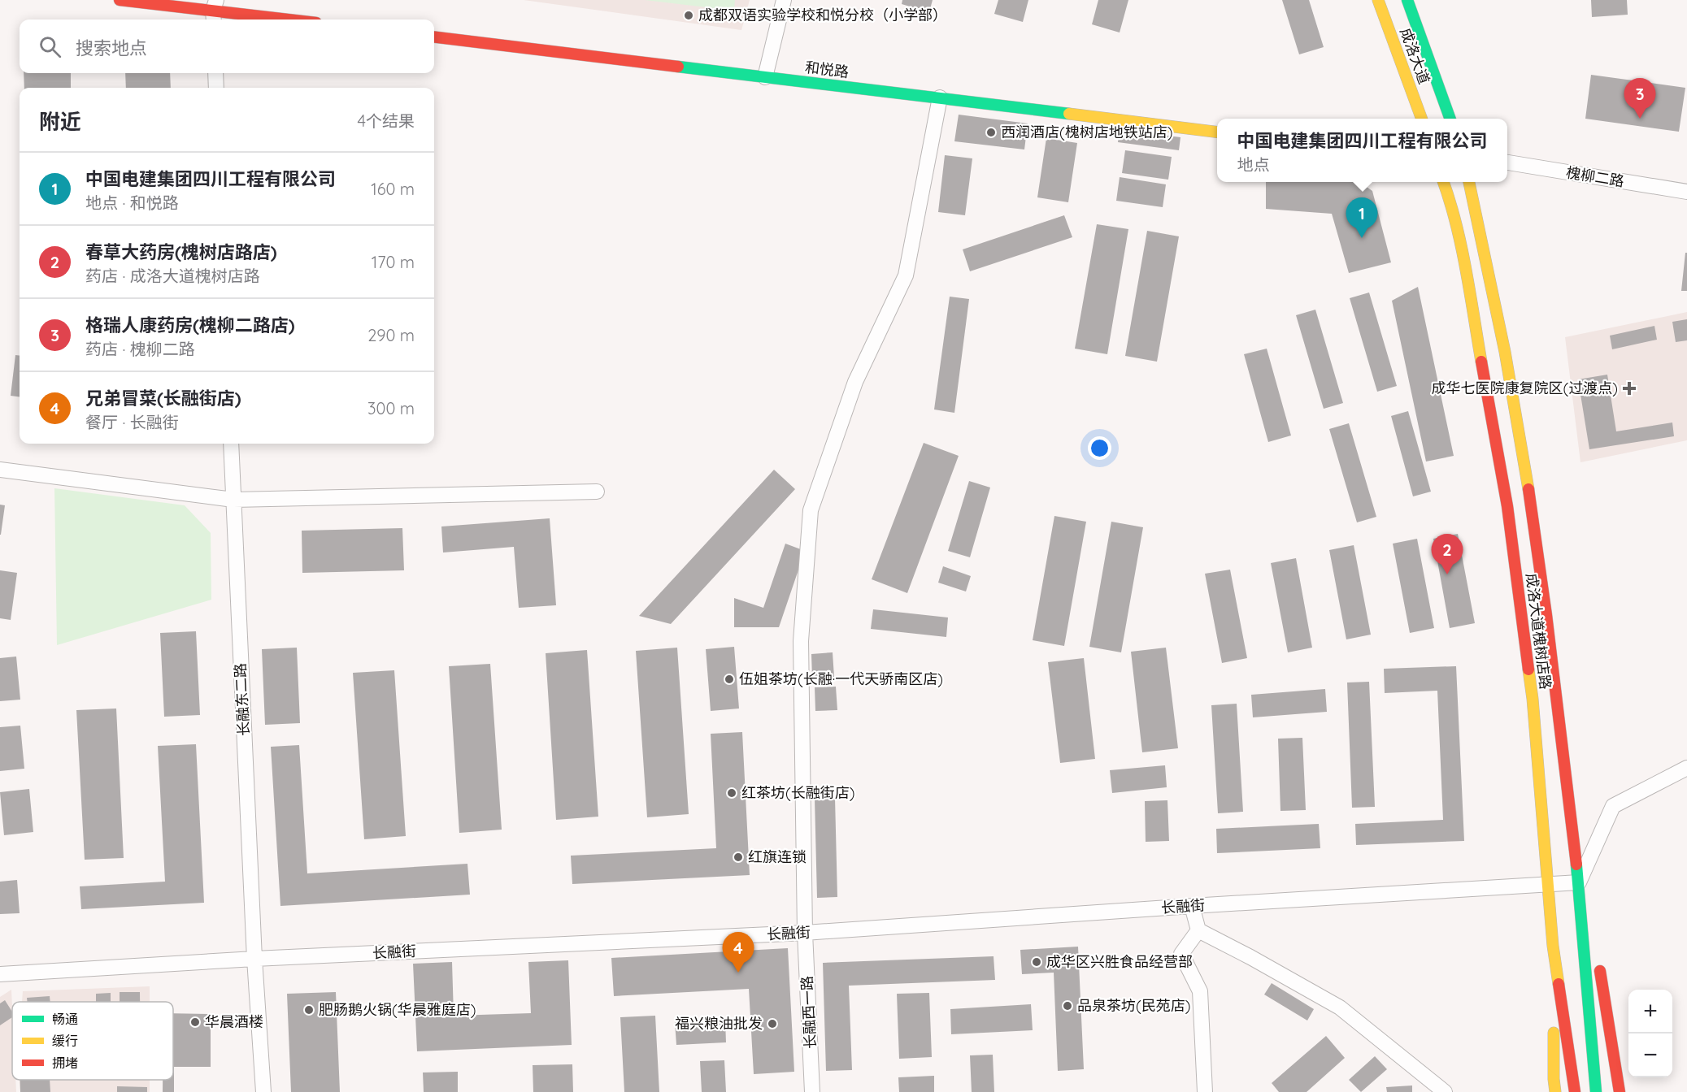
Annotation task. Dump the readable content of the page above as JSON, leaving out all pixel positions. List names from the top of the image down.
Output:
{
  "streets": {
    "main road": ["成洛大道", "和悦路", "成洛大道槐树店路"],
    "street": [
      "槐柳二路",
      "长融东二路",
      "长融街",
      "长融西一路"
    ]
  },
  "crossings": [
    ["和悦路", "长融西一路"],
    ["成洛大道槐树店路", "长融街"],
    ["长融东二路", "长融街"],
    ["长融街", "长融西一路"]
  ],
  "places": {
    "other": [
      "成都双语实验学校和悦分校（小学部）",
      "西润酒店(槐树店地铁站店)",
      "伍姐茶坊(长融·一代天骄南区店)",
      "红茶坊(长融街店)",
      "红旗连锁",
      "成华区兴胜食品经营部",
      "品泉茶坊(民苑店)",
      "肥肠鹅火锅(华晨雅庭店)",
      "华晨酒楼",
      "福兴粮油批发"
    ],
    "health": ["成华七医院康复院区(过渡点)"]
  },
  "legend": ["畅通", "缓行", "拥堵"],
  "page": {
    "search": "搜索地点",
    "pins": [
      "3",
      "1",
      "2",
      "4"
    ],
    "heading": ["附近", "4个结果"],
    "popup": ["中国电建集团四川工程有限公司", "地点"],
    "list": [
      {
        "mark": "1",
        "name": "中国电建集团四川工程有限公司",
        "note": "地点 · 和悦路",
        "value": "160 m"
      },
      {
        "mark": "2",
        "name": "春草大药房(槐树店路店)",
        "note": "药店 · 成洛大道槐树店路",
        "value": "170 m"
      },
      {
        "mark": "3",
        "name": "格瑞人康药房(槐柳二路店)",
        "note": "药店 · 槐柳二路",
        "value": "290 m"
      },
      {
        "mark": "4",
        "name": "兄弟冒菜(长融街店)",
        "note": "餐厅 · 长融街",
        "value": "300 m"
      }
    ],
    "map_buttons": ["+", "−"]
  }
}
